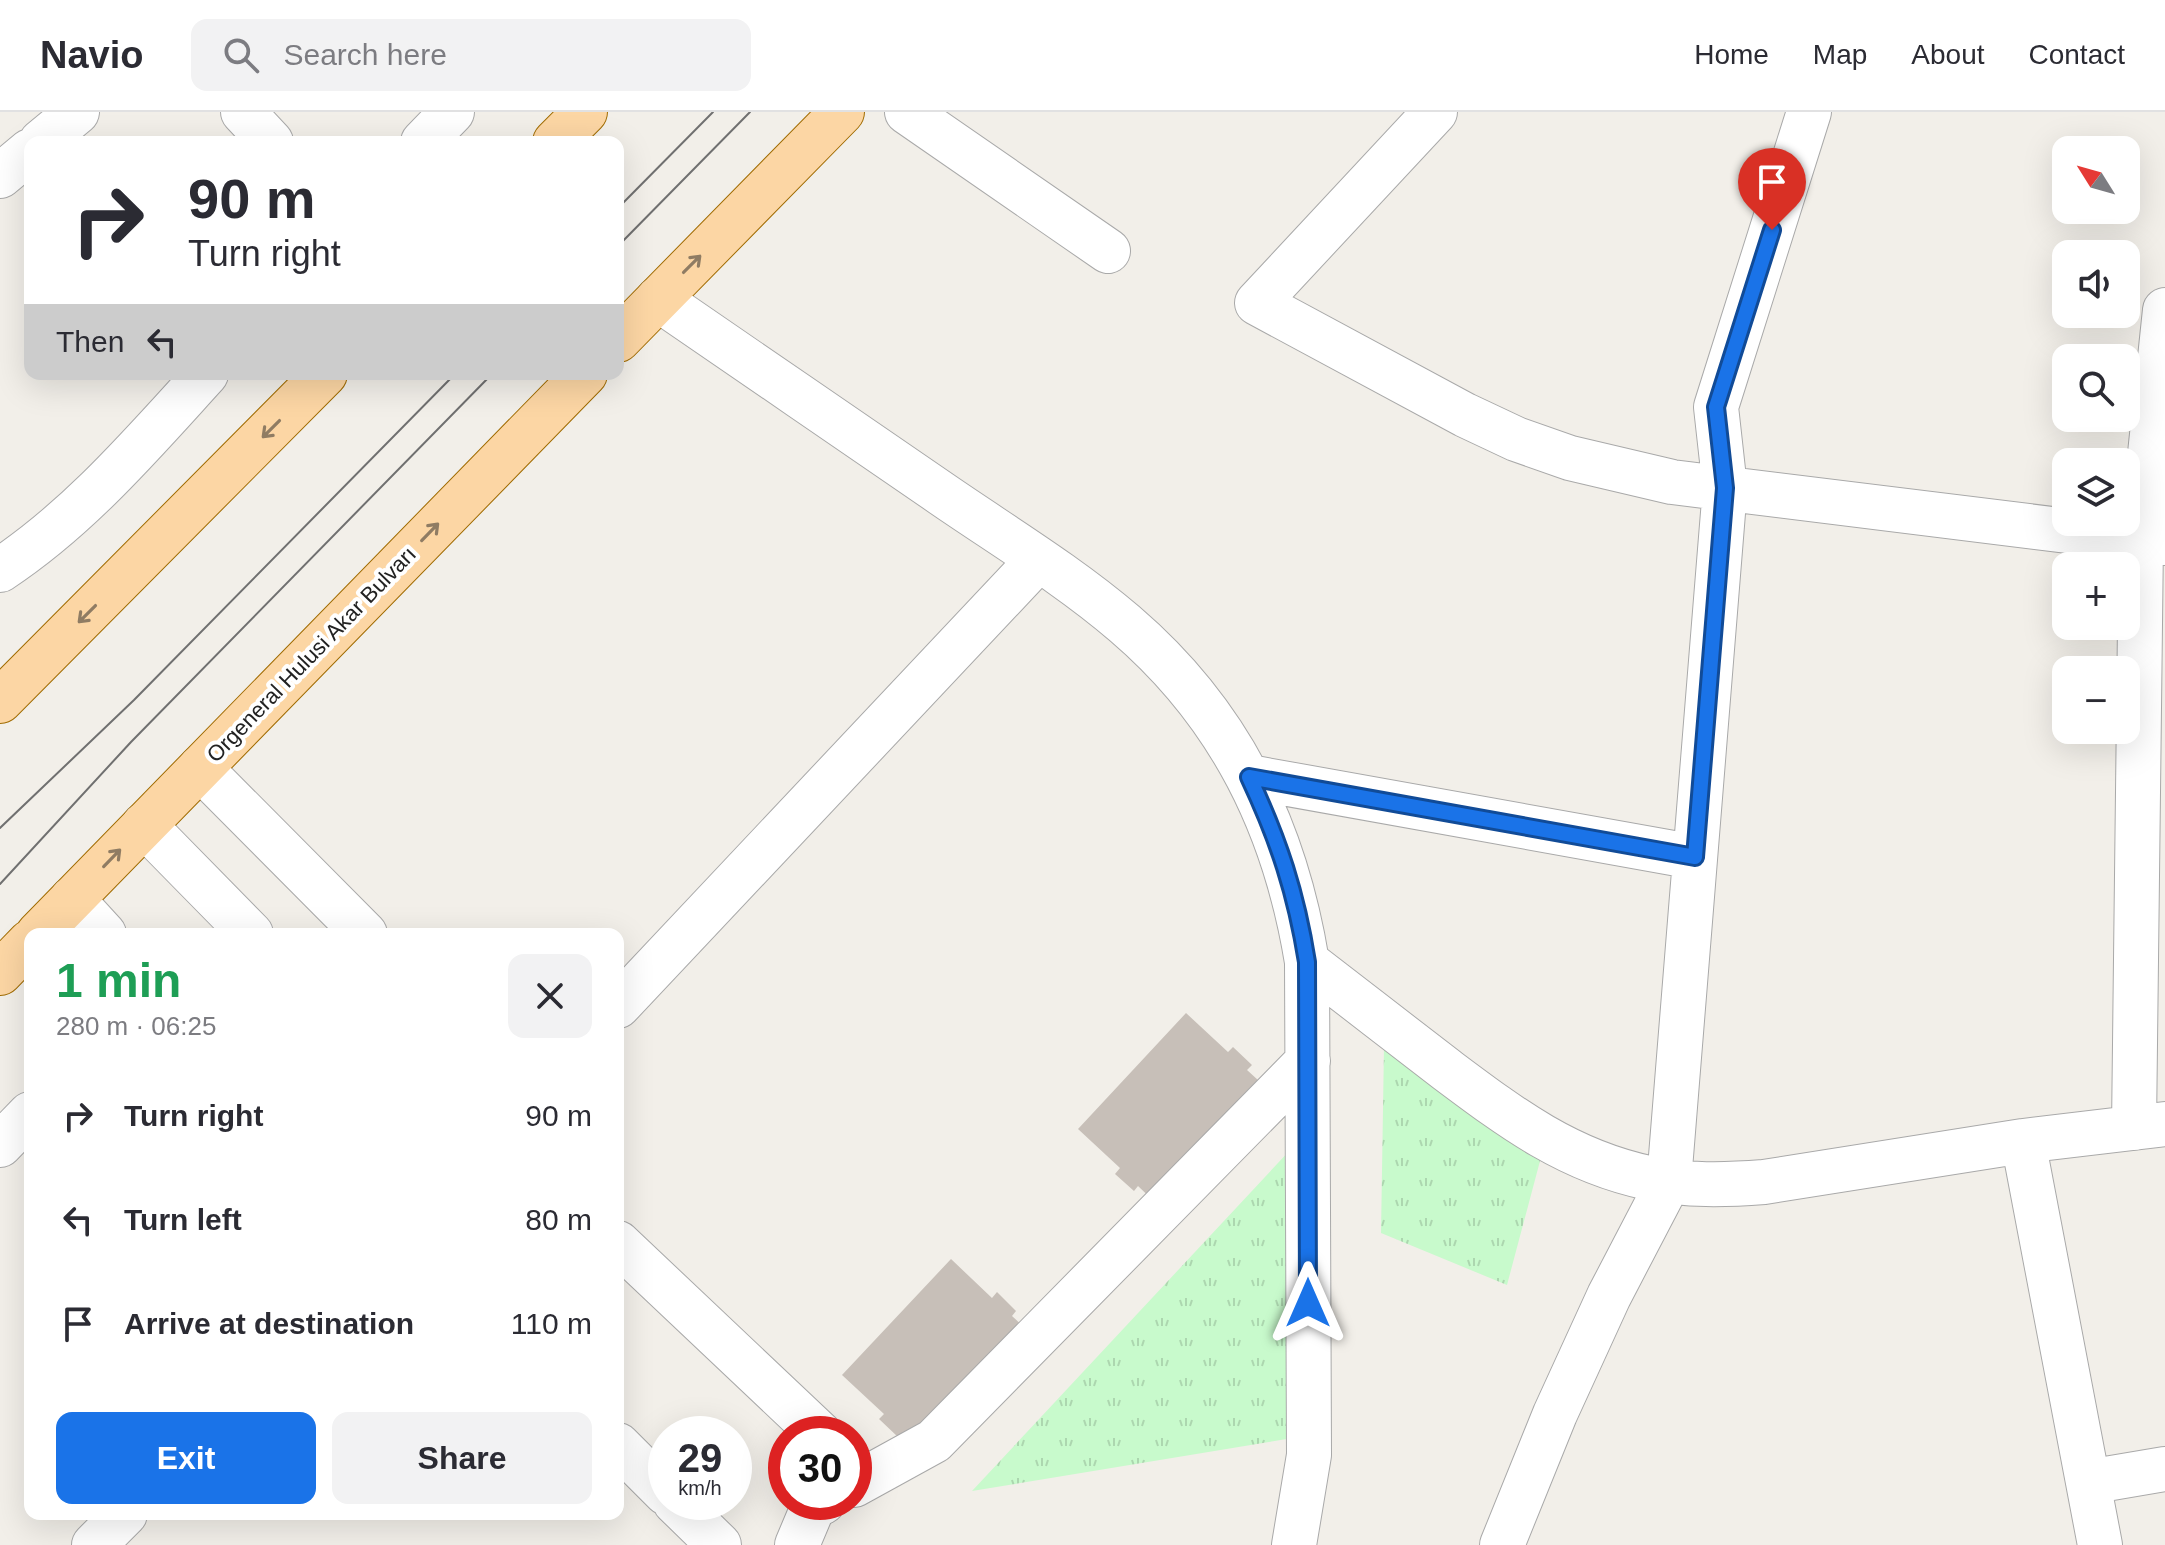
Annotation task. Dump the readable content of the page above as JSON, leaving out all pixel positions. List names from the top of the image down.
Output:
{
  "streets": {
    "main road": ["Orgeneral Hulusi Akar Bulvarı"]
  },
  "north": "top left",
  "page": {
    "header": "Navio",
    "search": "Search here",
    "nav": [
      "Home",
      "Map",
      "About",
      "Contact"
    ],
    "map_buttons": ["+", "−"],
    "turn": ["90 m", "Turn right"],
    "then": "Then",
    "heading": ["1 min", "280 m · 06:25"],
    "list": [
      {
        "name": "Turn right",
        "value": "90 m"
      },
      {
        "name": "Turn left",
        "value": "80 m"
      },
      {
        "name": "Arrive at destination",
        "value": "110 m"
      }
    ],
    "buttons": ["Exit", "Share"],
    "speed": "29 km/h",
    "limit": "30"
  }
}
